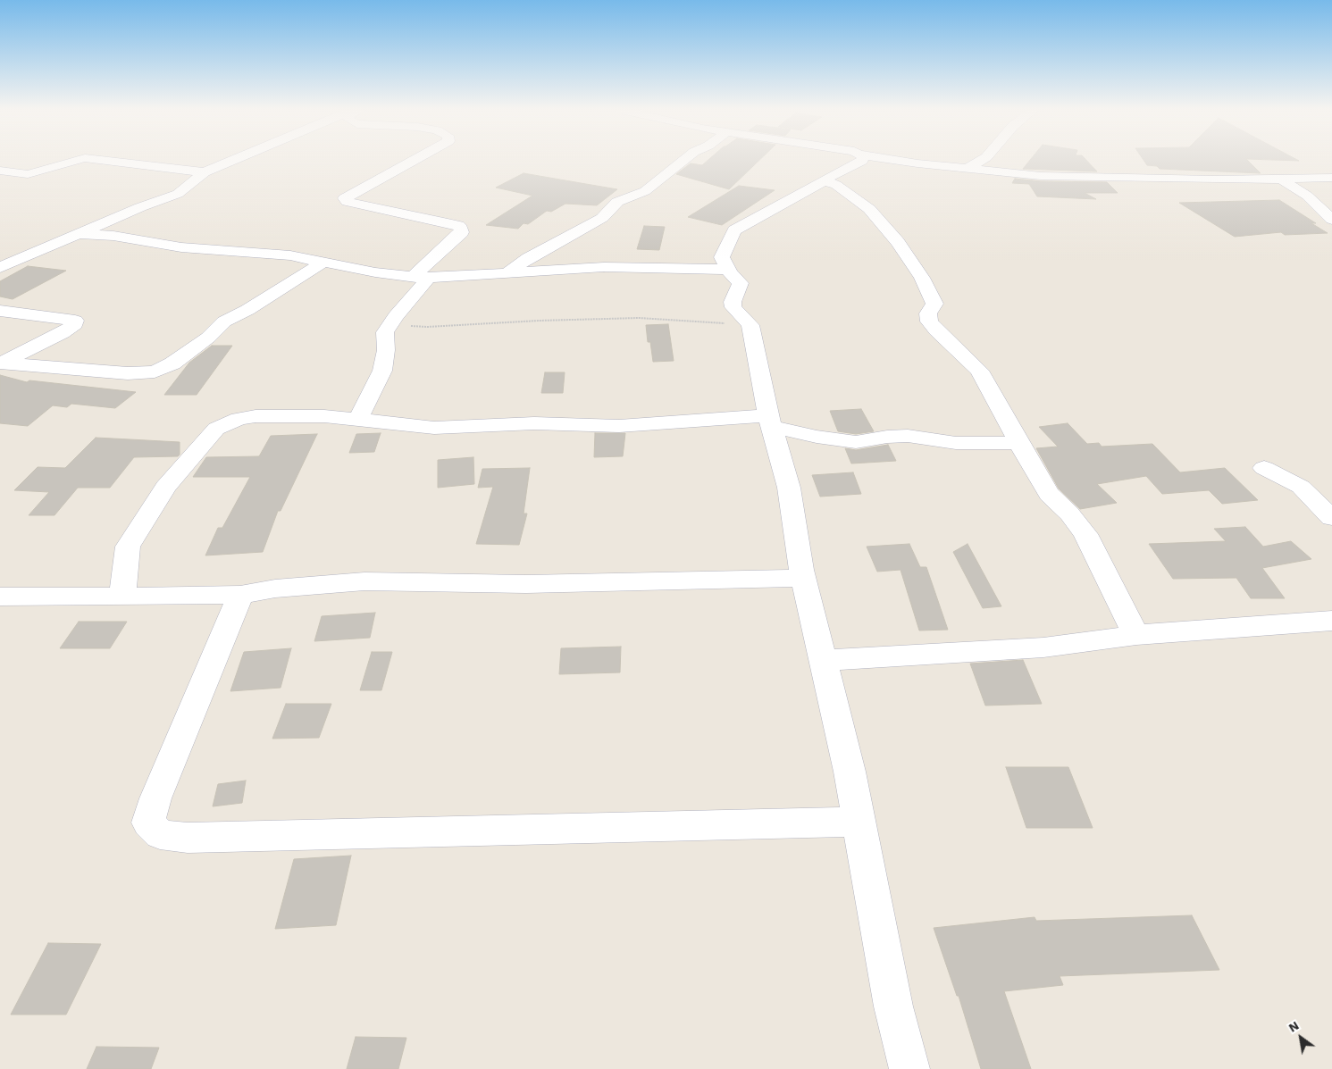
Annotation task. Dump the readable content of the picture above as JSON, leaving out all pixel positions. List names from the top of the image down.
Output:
{
  "north": "top left"
}
